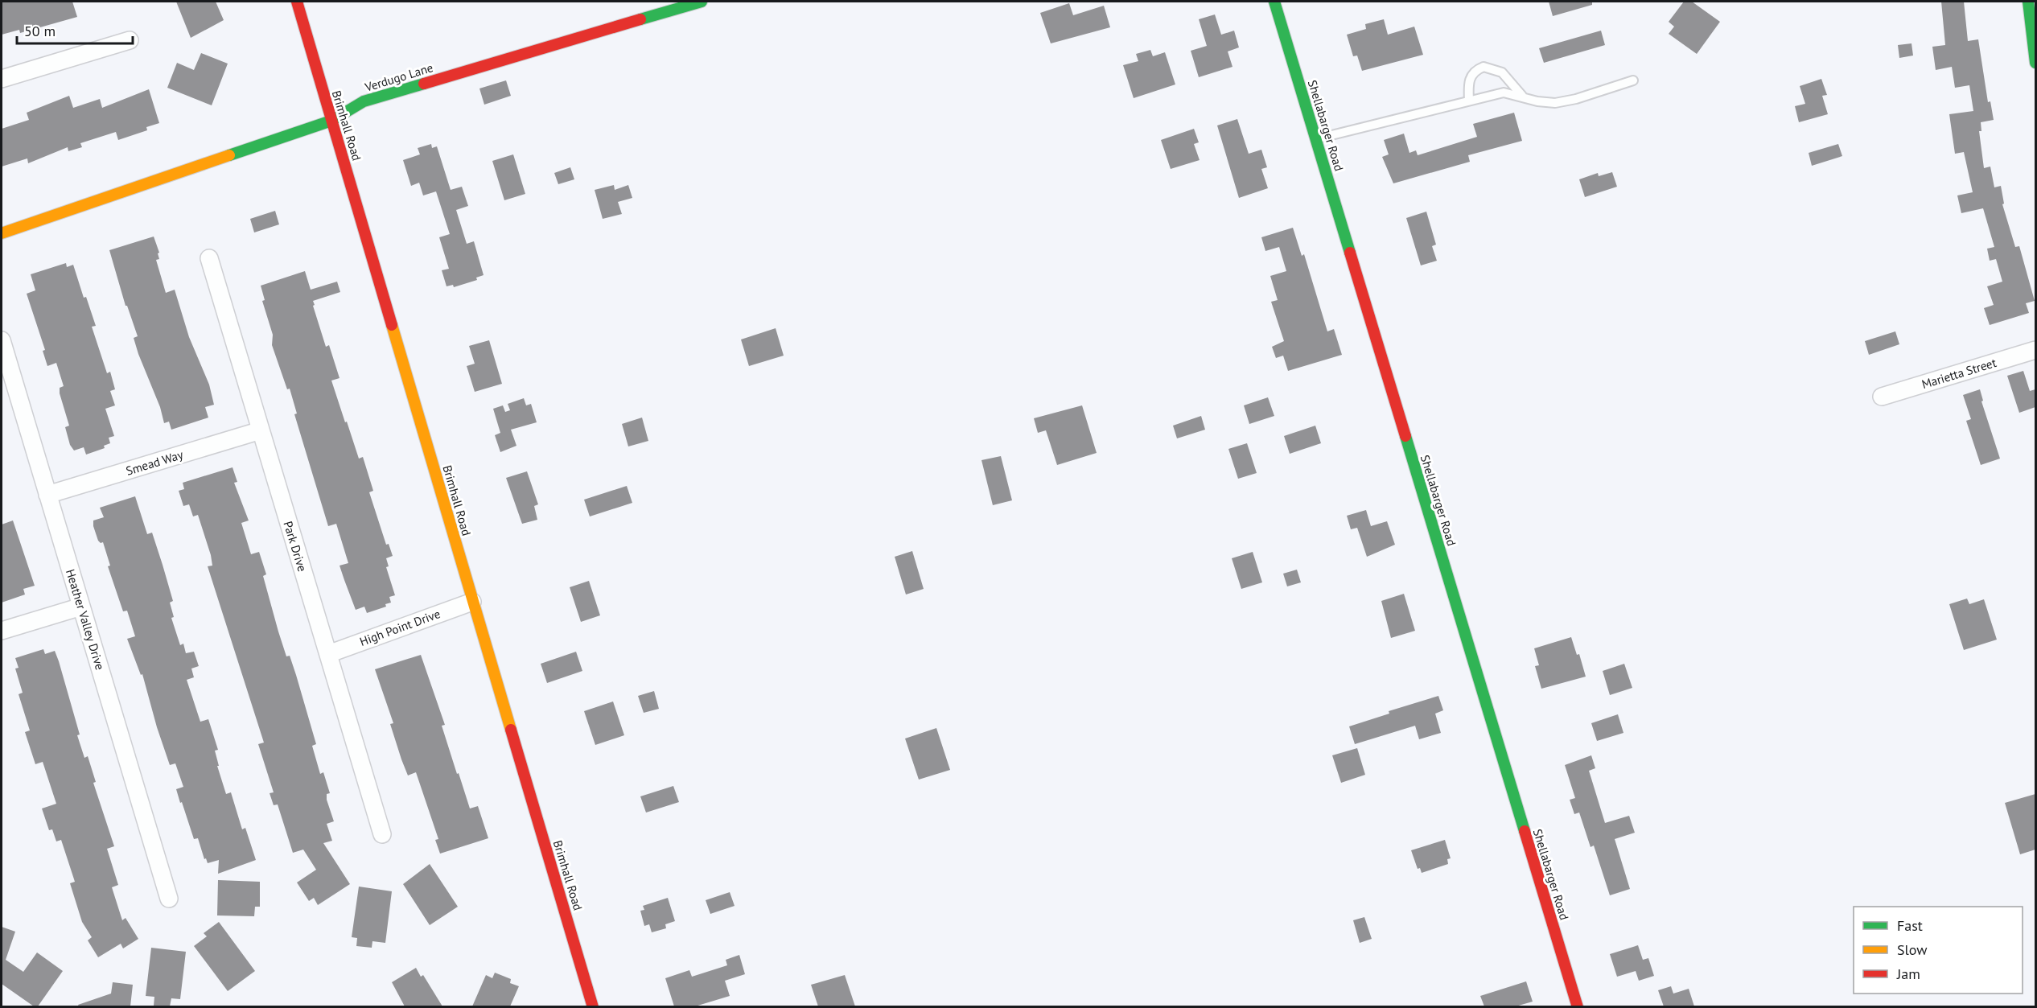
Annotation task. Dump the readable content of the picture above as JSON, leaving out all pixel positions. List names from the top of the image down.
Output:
{
  "streets": {
    "street": [
      "Verdugo Lane",
      "Brimhall Road",
      "Shellabarger Road",
      "Marietta Street",
      "Smead Way",
      "Park Drive",
      "Heather Valley Drive",
      "High Point Drive"
    ]
  },
  "crossings": [
    ["Verdugo Lane", "Brimhall Road"],
    ["Brimhall Road", "High Point Drive"],
    ["Smead Way", "Park Drive"],
    ["Smead Way", "Heather Valley Drive"],
    ["Park Drive", "High Point Drive"]
  ],
  "legend": ["Fast", "Slow", "Jam"],
  "scale_bar": "50 m"
}
